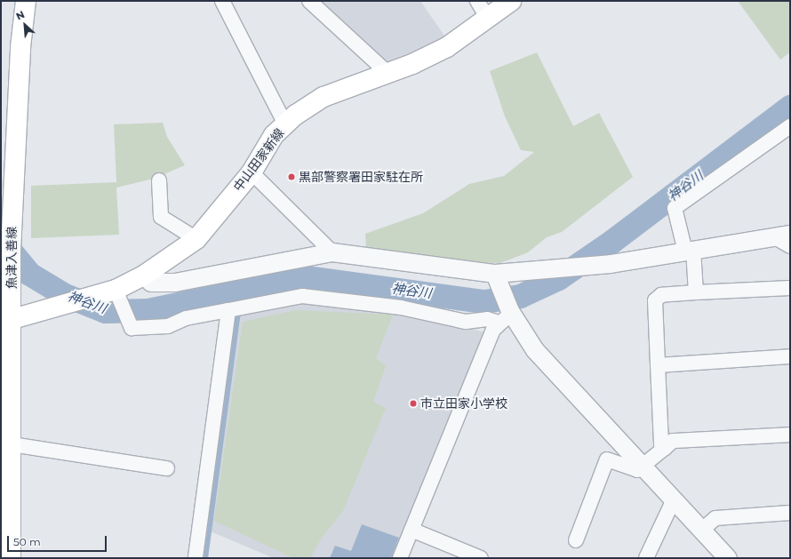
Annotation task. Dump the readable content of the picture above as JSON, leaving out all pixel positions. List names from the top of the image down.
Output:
{
  "streets": {
    "main road": ["中山田家新線", "魚津入善線"]
  },
  "crossings": [
    ["中山田家新線", "魚津入善線"]
  ],
  "water": ["神谷川"],
  "places": ["黒部警察署田家駐在所", "市立田家小学校"],
  "scale_bar": "50 m",
  "north": "top left"
}
